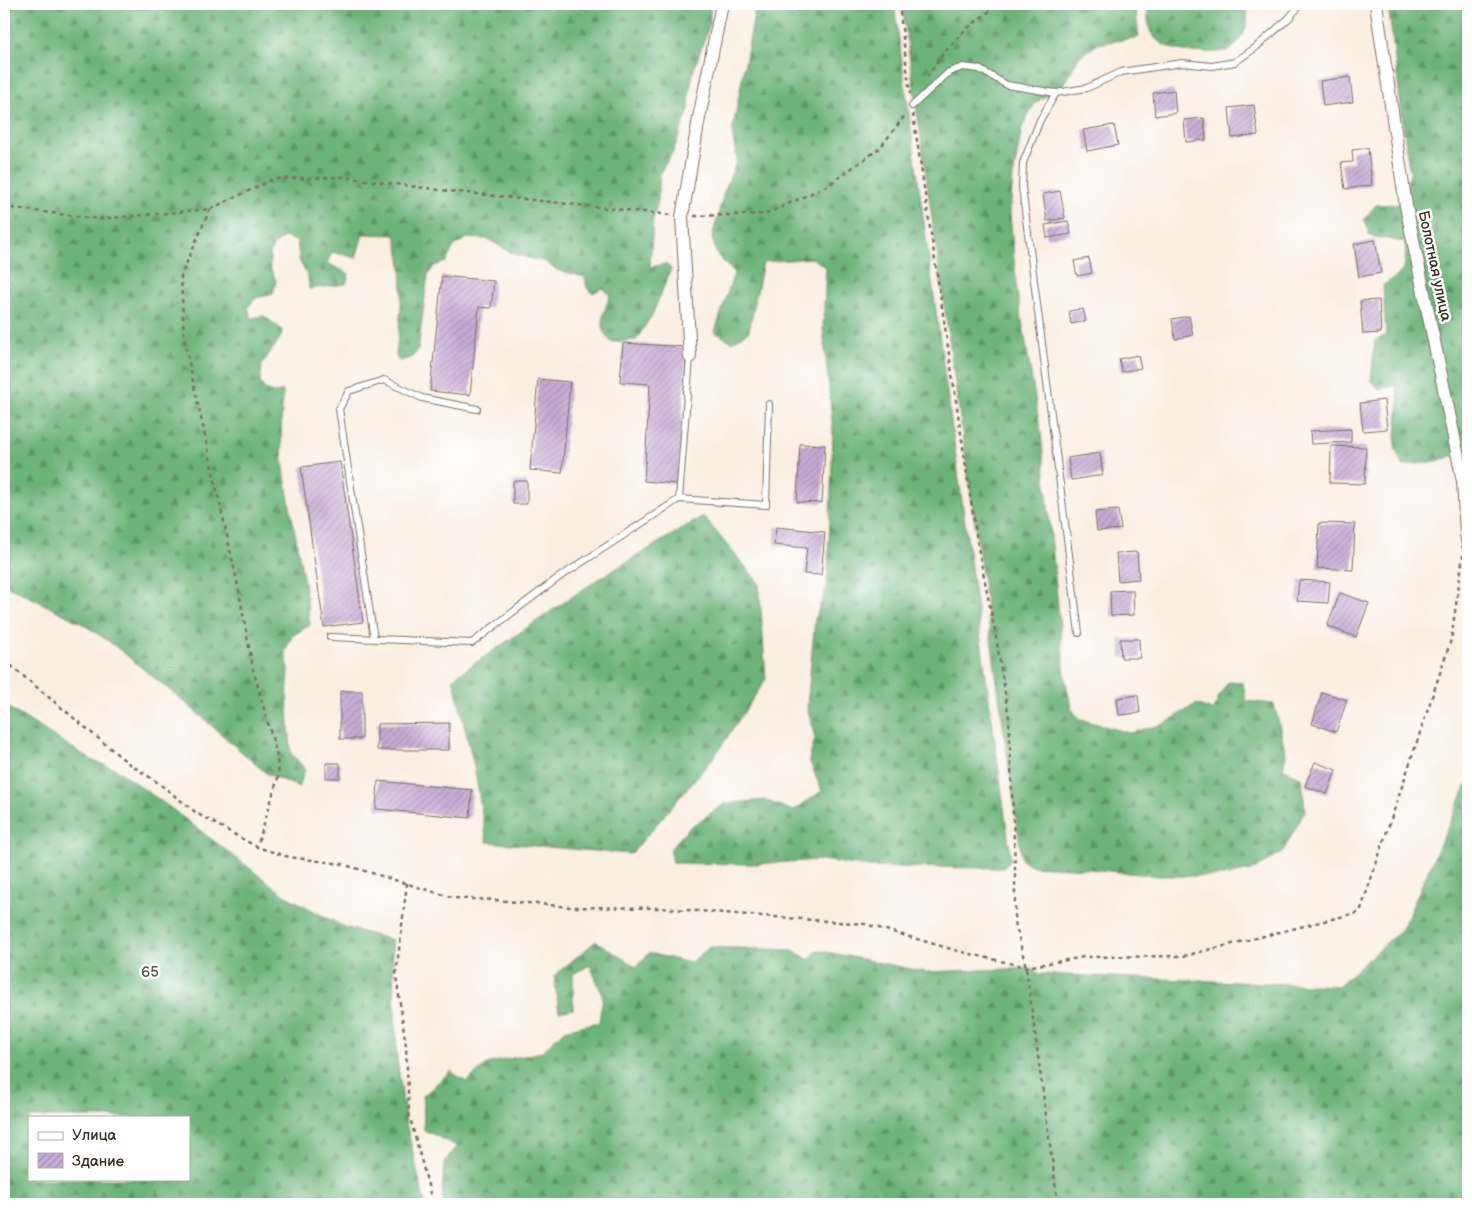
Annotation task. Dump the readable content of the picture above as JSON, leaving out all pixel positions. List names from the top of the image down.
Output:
{
  "streets": {
    "street": ["Болотная улица"]
  },
  "parks": ["65"],
  "legend": ["Улица", "Здание"]
}
